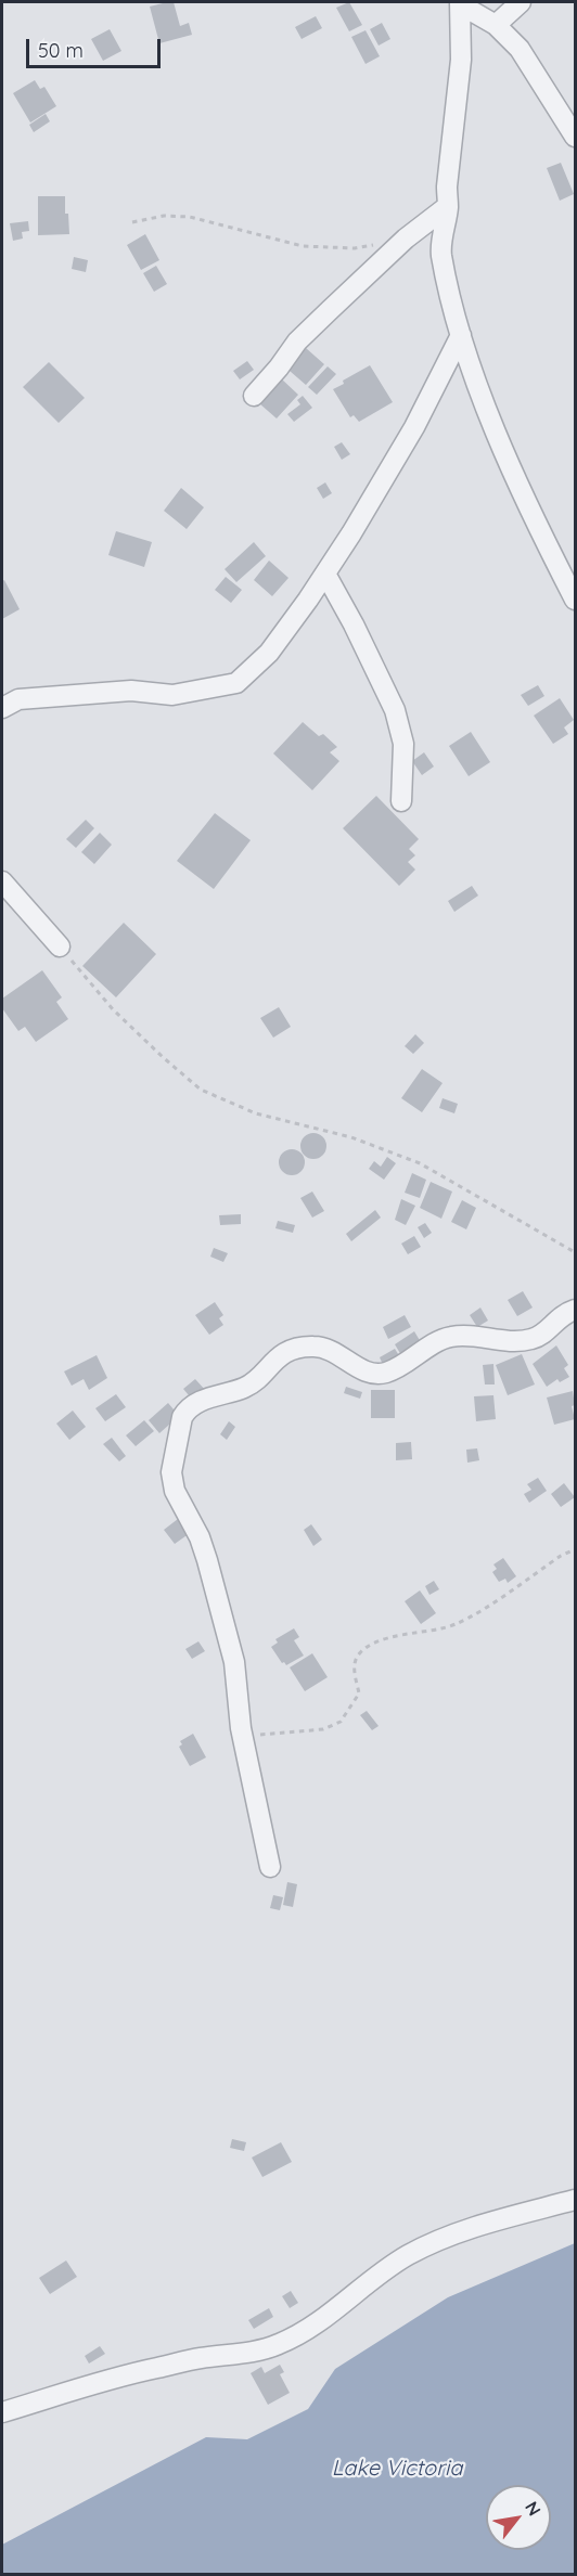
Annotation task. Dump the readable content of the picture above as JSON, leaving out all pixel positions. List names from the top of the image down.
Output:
{
  "water": ["Lake Victoria"],
  "scale_bar": "50 m",
  "north": "top right"
}
